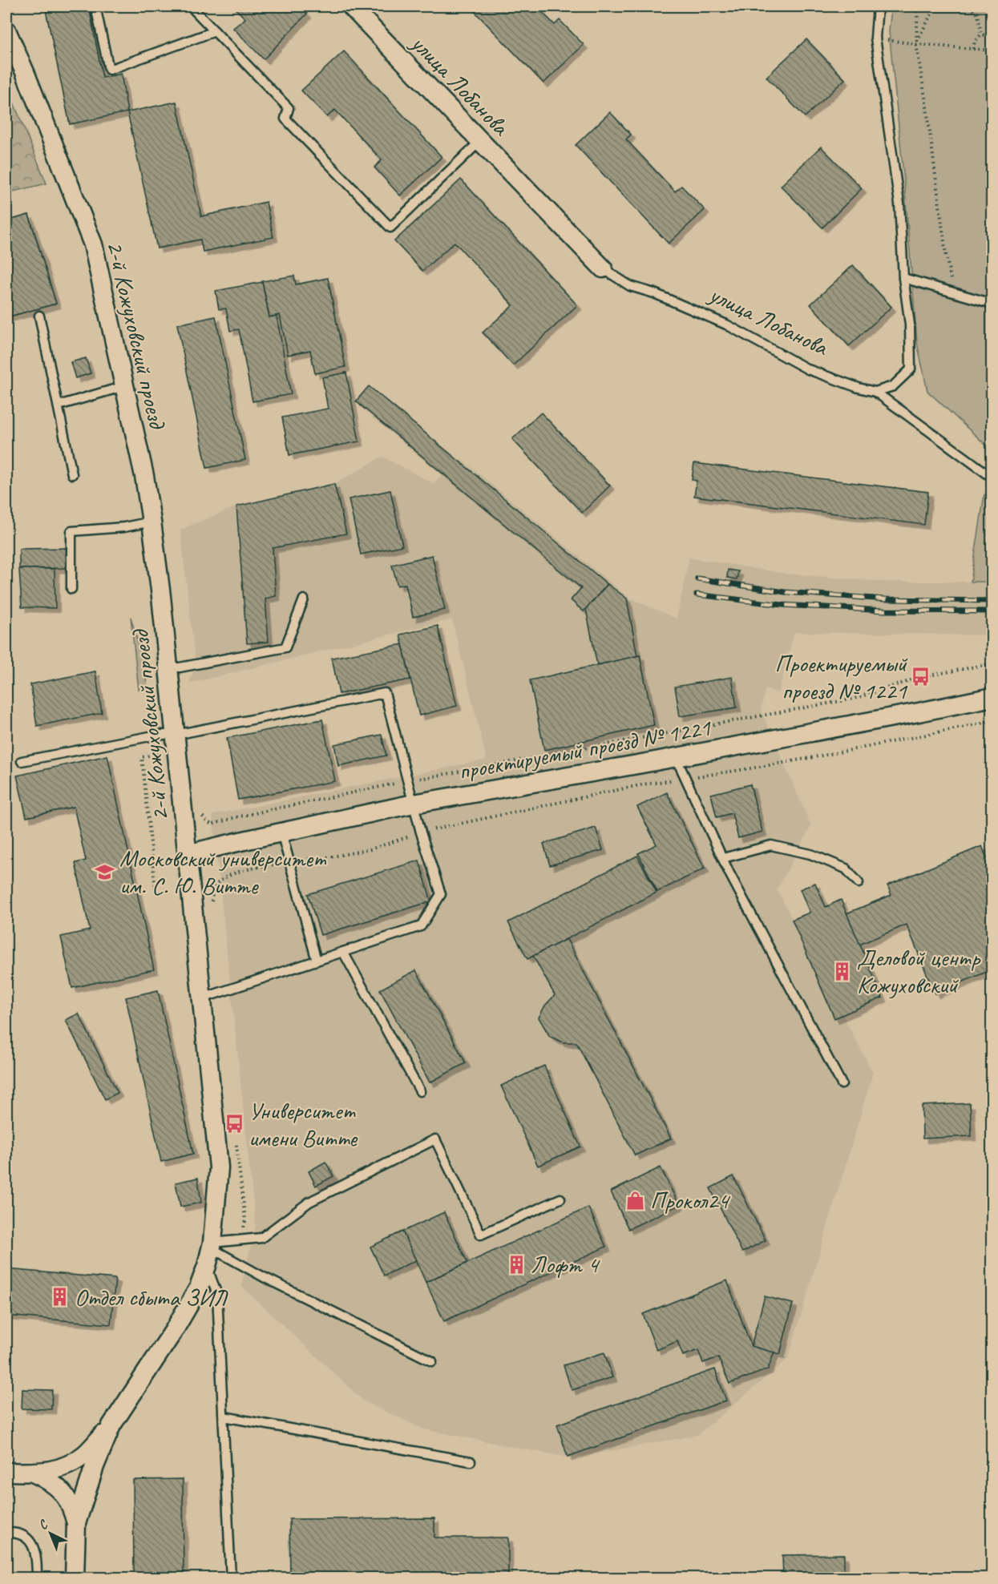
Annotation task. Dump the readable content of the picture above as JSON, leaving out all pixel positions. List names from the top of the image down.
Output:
{
  "streets": {
    "street": ["улица Лобанова", "2-й Кожуховский проезд", "проектируемый проезд № 1221"]
  },
  "crossings": [
    ["2-й Кожуховский проезд", "проектируемый проезд № 1221"]
  ],
  "places": {
    "bus stop": ["Проектируемый проезд № 1221", "Университет имени Витте"],
    "school or university": ["Московский университет им. С. Ю. Витте"],
    "building": ["Деловой центр Кожуховский", "Лофт 4", "Отдел сбыта ЗИЛ"],
    "shop": ["Прокол24"]
  },
  "north": "top left"
}
